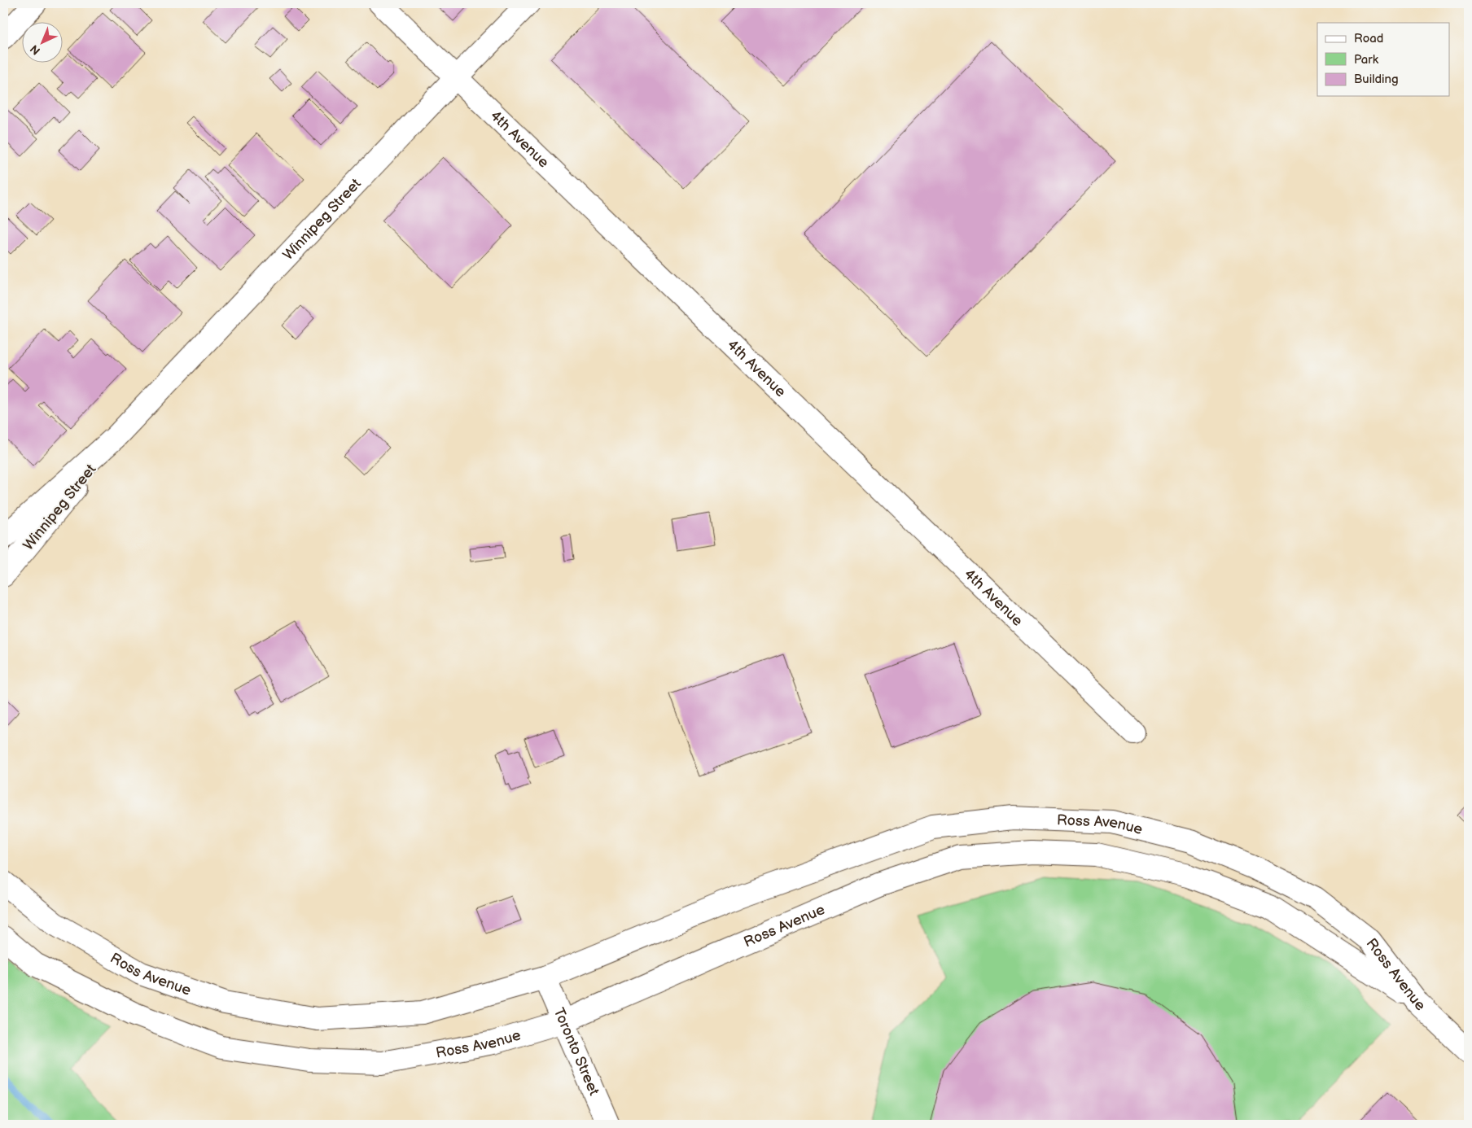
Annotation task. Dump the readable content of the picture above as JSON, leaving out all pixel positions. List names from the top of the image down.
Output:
{
  "streets": {
    "main road": [
      "4th Avenue",
      "Winnipeg Street",
      "Ross Avenue",
      "Toronto Street"
    ]
  },
  "crossings": [
    ["4th Avenue", "Winnipeg Street"],
    ["Ross Avenue", "Toronto Street"]
  ],
  "legend": ["Road", "Park", "Building"],
  "north": "bottom left"
}
